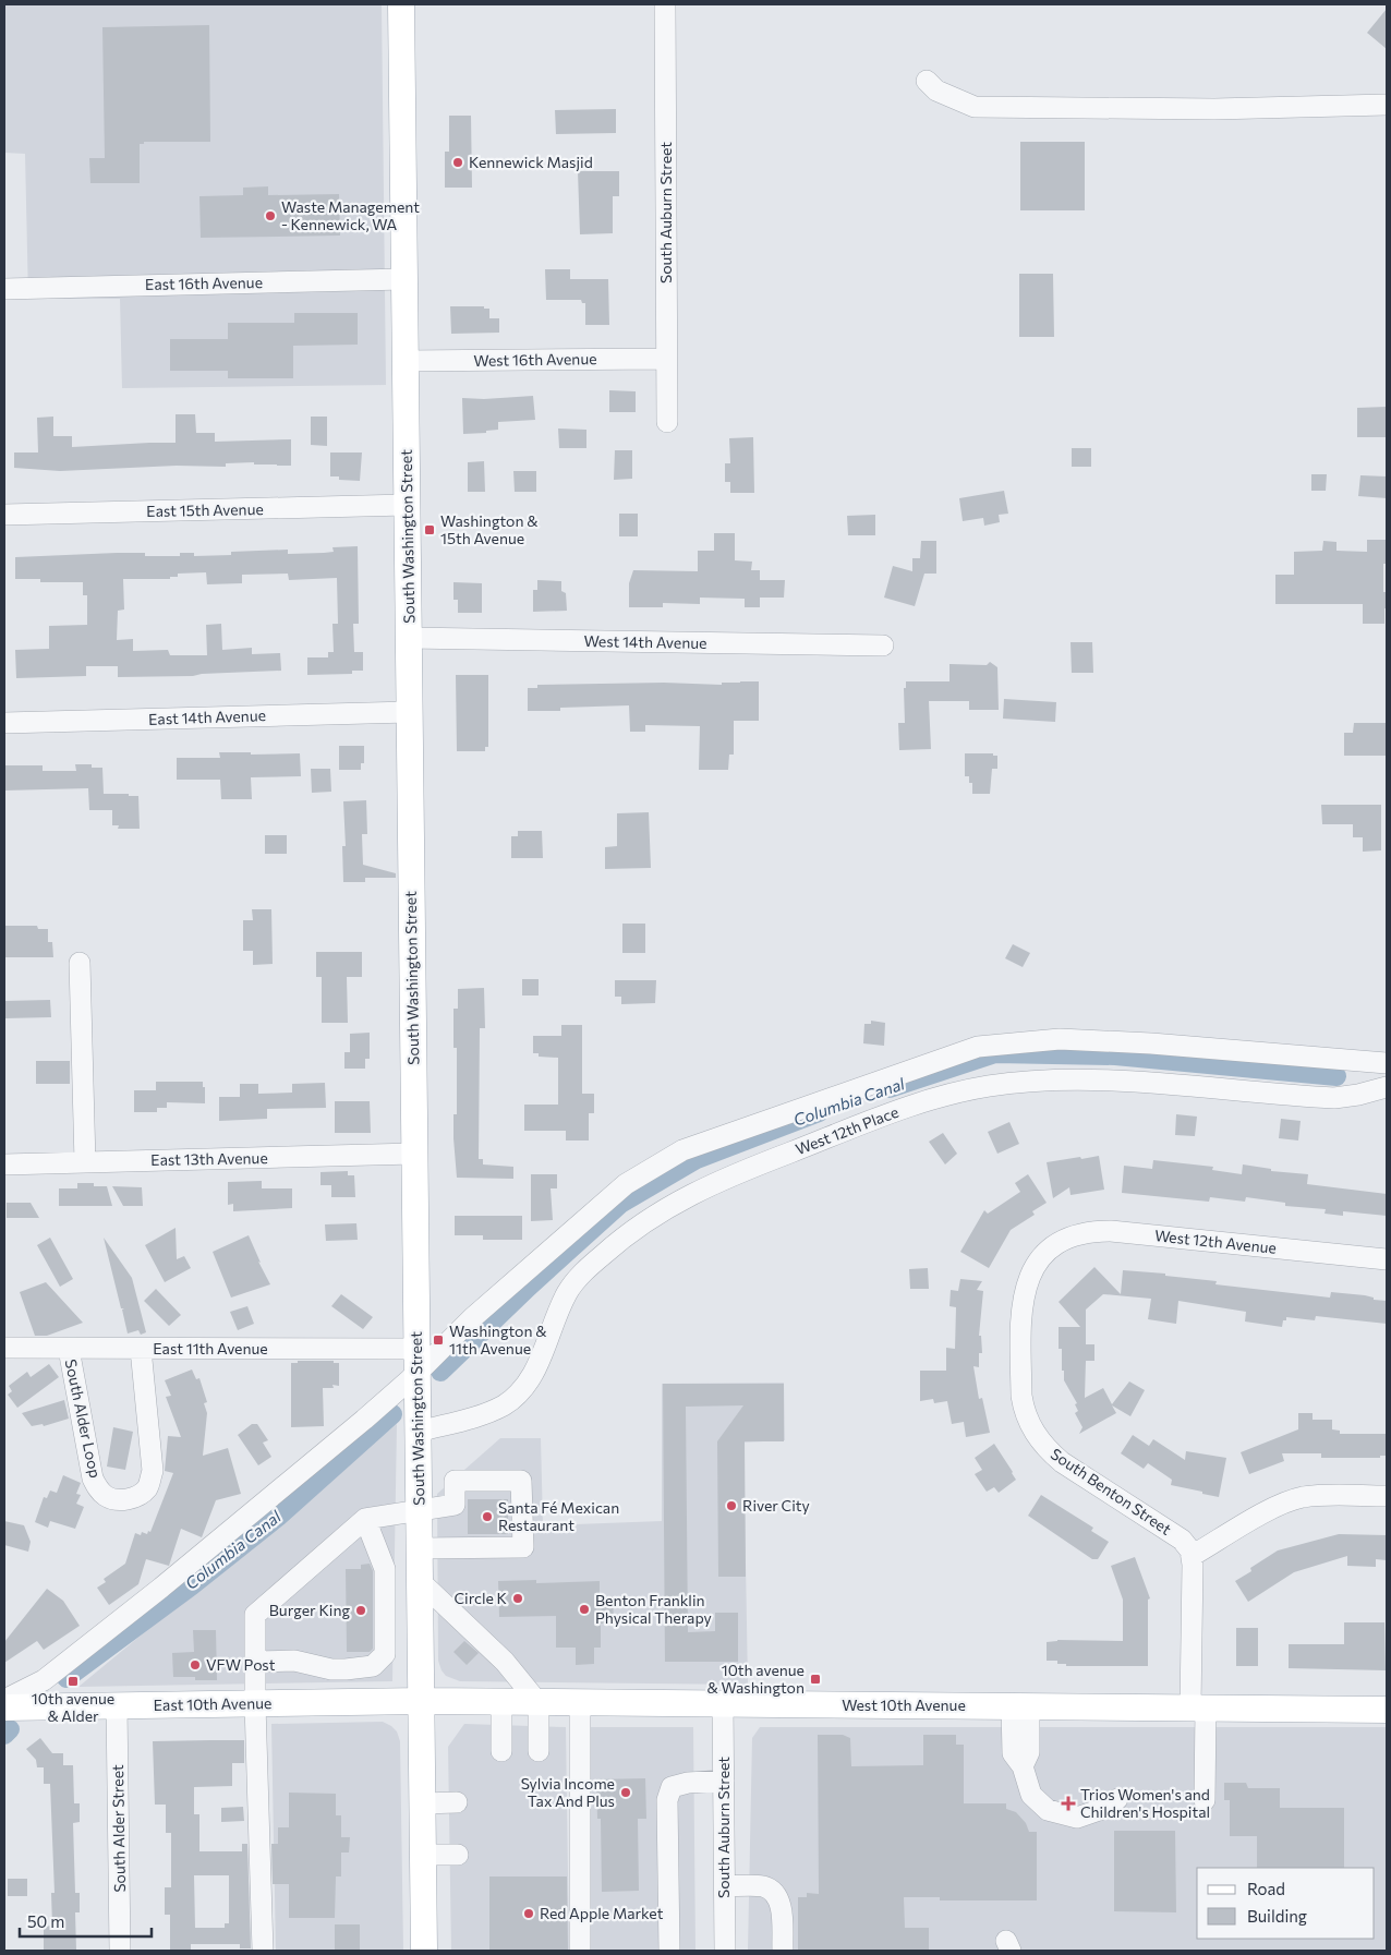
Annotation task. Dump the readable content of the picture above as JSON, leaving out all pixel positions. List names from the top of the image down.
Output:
{
  "streets": {
    "main road": ["South Washington Street", "East 10th Avenue", "West 10th Avenue"],
    "street": [
      "South Auburn Street",
      "East 16th Avenue",
      "West 16th Avenue",
      "East 15th Avenue",
      "West 14th Avenue",
      "East 14th Avenue",
      "West 12th Place",
      "East 13th Avenue",
      "West 12th Avenue",
      "East 11th Avenue",
      "South Alder Loop",
      "South Benton Street",
      "South Alder Street"
    ]
  },
  "crossings": [
    ["South Auburn Street", "West 16th Avenue"],
    ["South Auburn Street", "West 10th Avenue"],
    ["East 16th Avenue", "South Washington Street"],
    ["West 16th Avenue", "South Washington Street"],
    ["East 15th Avenue", "South Washington Street"],
    ["South Washington Street", "West 14th Avenue"],
    ["South Washington Street", "East 14th Avenue"],
    ["South Washington Street", "West 12th Place"],
    ["South Washington Street", "East 13th Avenue"],
    ["South Washington Street", "East 11th Avenue"],
    ["South Washington Street", "East 10th Avenue"],
    ["South Washington Street", "West 10th Avenue"],
    ["West 12th Avenue", "South Benton Street"],
    ["East 11th Avenue", "South Alder Loop"],
    ["East 10th Avenue", "West 10th Avenue"],
    ["East 10th Avenue", "South Alder Street"]
  ],
  "water": ["Columbia Canal"],
  "places": {
    "other": [
      "Kennewick Masjid",
      "Waste Management - Kennewick, WA",
      "River City",
      "Santa Fé Mexican Restaurant",
      "Circle K",
      "Benton Franklin Physical Therapy",
      "Burger King",
      "VFW Post",
      "Sylvia Income Tax And Plus",
      "Red Apple Market"
    ],
    "transit": [
      "Washington & 15th Avenue",
      "Washington & 11th Avenue",
      "10th avenue & Washington",
      "10th avenue & Alder"
    ],
    "health": ["Trios Women's and Children's Hospital"]
  },
  "legend": ["Road", "Building"],
  "scale_bar": "50 m"
}
